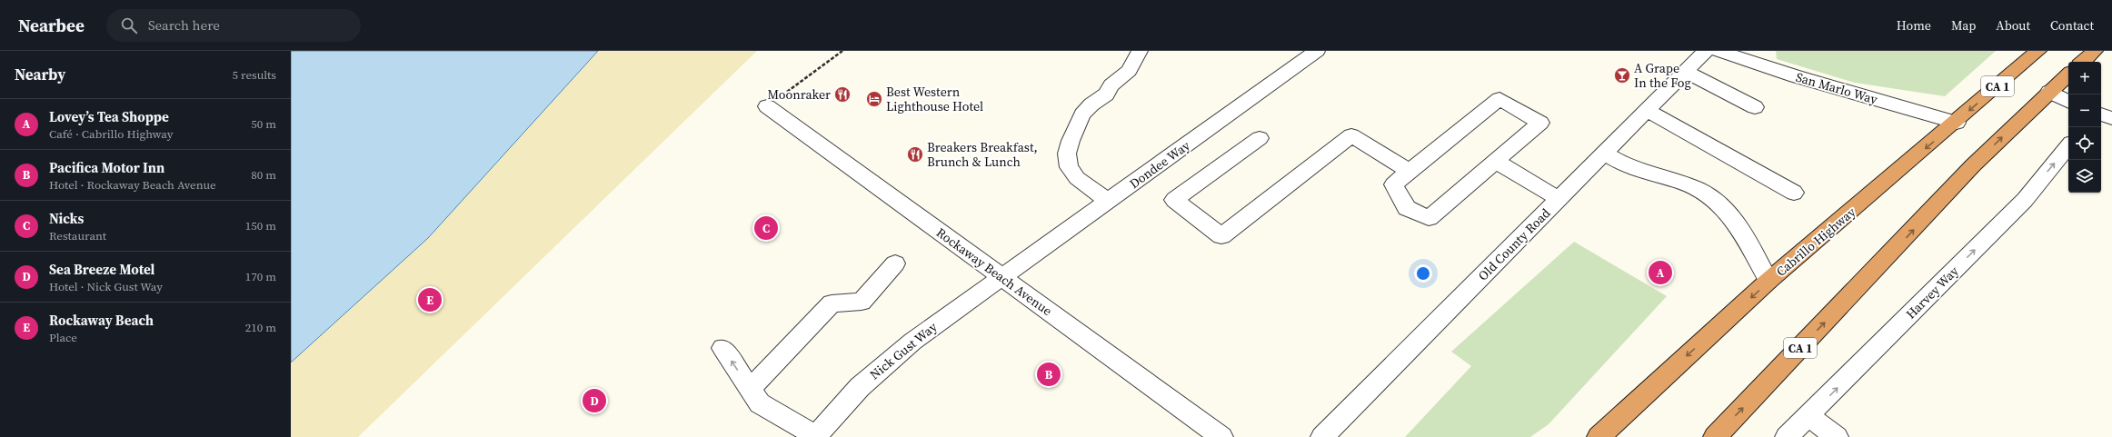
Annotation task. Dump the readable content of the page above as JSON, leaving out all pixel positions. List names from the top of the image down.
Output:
{
  "streets": {
    "highway": ["CA 1", "Cabrillo Highway"],
    "street": [
      "San Marlo Way",
      "Dondee Way",
      "Old County Road",
      "Rockaway Beach Avenue",
      "Harvey Way",
      "Nick Gust Way"
    ]
  },
  "crossings": [
    ["San Marlo Way", "Cabrillo Highway"],
    ["Dondee Way", "Rockaway Beach Avenue"],
    ["Dondee Way", "Nick Gust Way"],
    ["Rockaway Beach Avenue", "Nick Gust Way"]
  ],
  "one_way": ["Harvey Way"],
  "places": {
    "bar": ["A Grape In the Fog"],
    "restaurant": ["Moonraker", "Breakers Breakfast, Brunch & Lunch"],
    "hotel": ["Best Western Lighthouse Hotel"]
  },
  "page": {
    "header": "Nearbee",
    "search": "Search here",
    "nav": [
      "Home",
      "Map",
      "About",
      "Contact"
    ],
    "heading": ["Nearby", "5 results"],
    "map_buttons": ["+", "−"],
    "list": [
      {
        "mark": "A",
        "name": "Lovey’s Tea Shoppe",
        "note": "Café · Cabrillo Highway",
        "value": "50 m"
      },
      {
        "mark": "B",
        "name": "Pacifica Motor Inn",
        "note": "Hotel · Rockaway Beach Avenue",
        "value": "80 m"
      },
      {
        "mark": "C",
        "name": "Nicks",
        "note": "Restaurant",
        "value": "150 m"
      },
      {
        "mark": "D",
        "name": "Sea Breeze Motel",
        "note": "Hotel · Nick Gust Way",
        "value": "170 m"
      },
      {
        "mark": "E",
        "name": "Rockaway Beach",
        "note": "Place",
        "value": "210 m"
      }
    ],
    "pins": [
      "C",
      "A",
      "E",
      "B",
      "D"
    ]
  }
}
